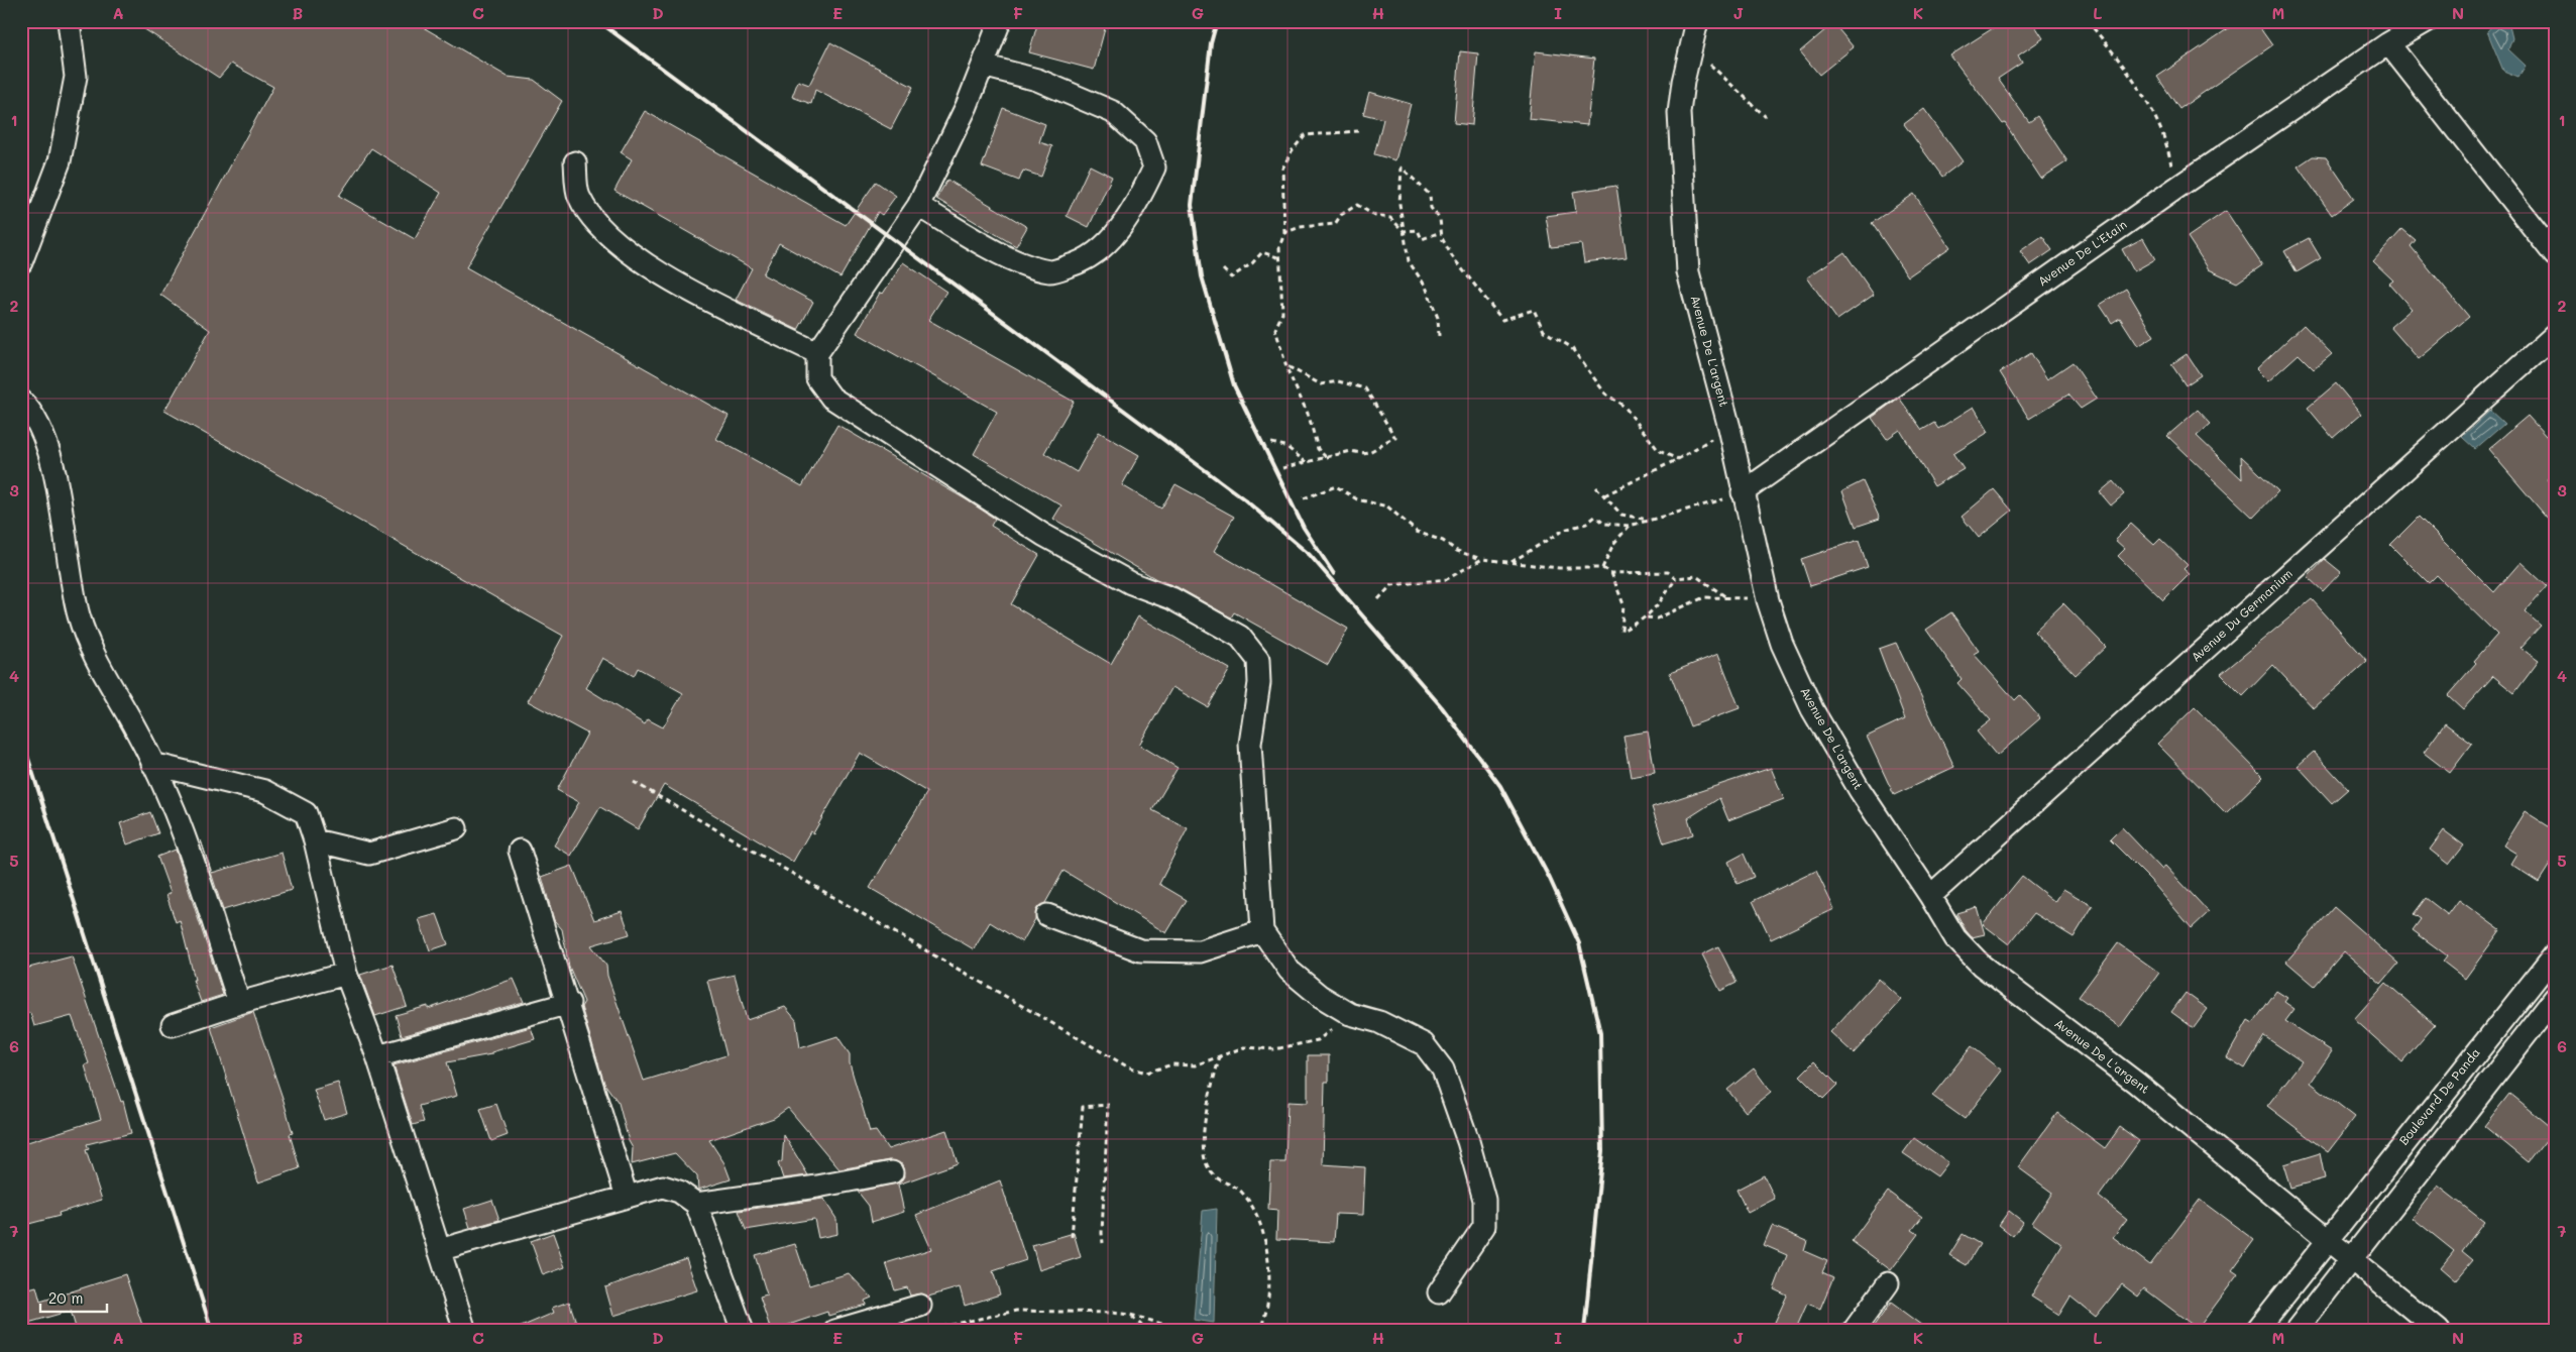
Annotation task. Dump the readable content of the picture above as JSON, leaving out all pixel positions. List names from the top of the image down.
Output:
{
  "streets": {
    "street": [
      "Avenue De L'Etain",
      "Avenue De L'argent",
      "Avenue Du Germanium",
      "Boulevard De Panda"
    ]
  },
  "crossings": [
    ["Avenue De L'Etain", "Avenue De L'argent"],
    ["Avenue De L'argent", "Avenue Du Germanium"],
    ["Avenue De L'argent", "Boulevard De Panda"]
  ],
  "scale_bar": "20 m",
  "grid": {
    "columns": [
      "A",
      "B",
      "C",
      "D",
      "E",
      "F",
      "G",
      "H",
      "I",
      "J",
      "K",
      "L",
      "M",
      "N"
    ],
    "rows": [
      "1",
      "2",
      "3",
      "4",
      "5",
      "6",
      "7"
    ]
  }
}
